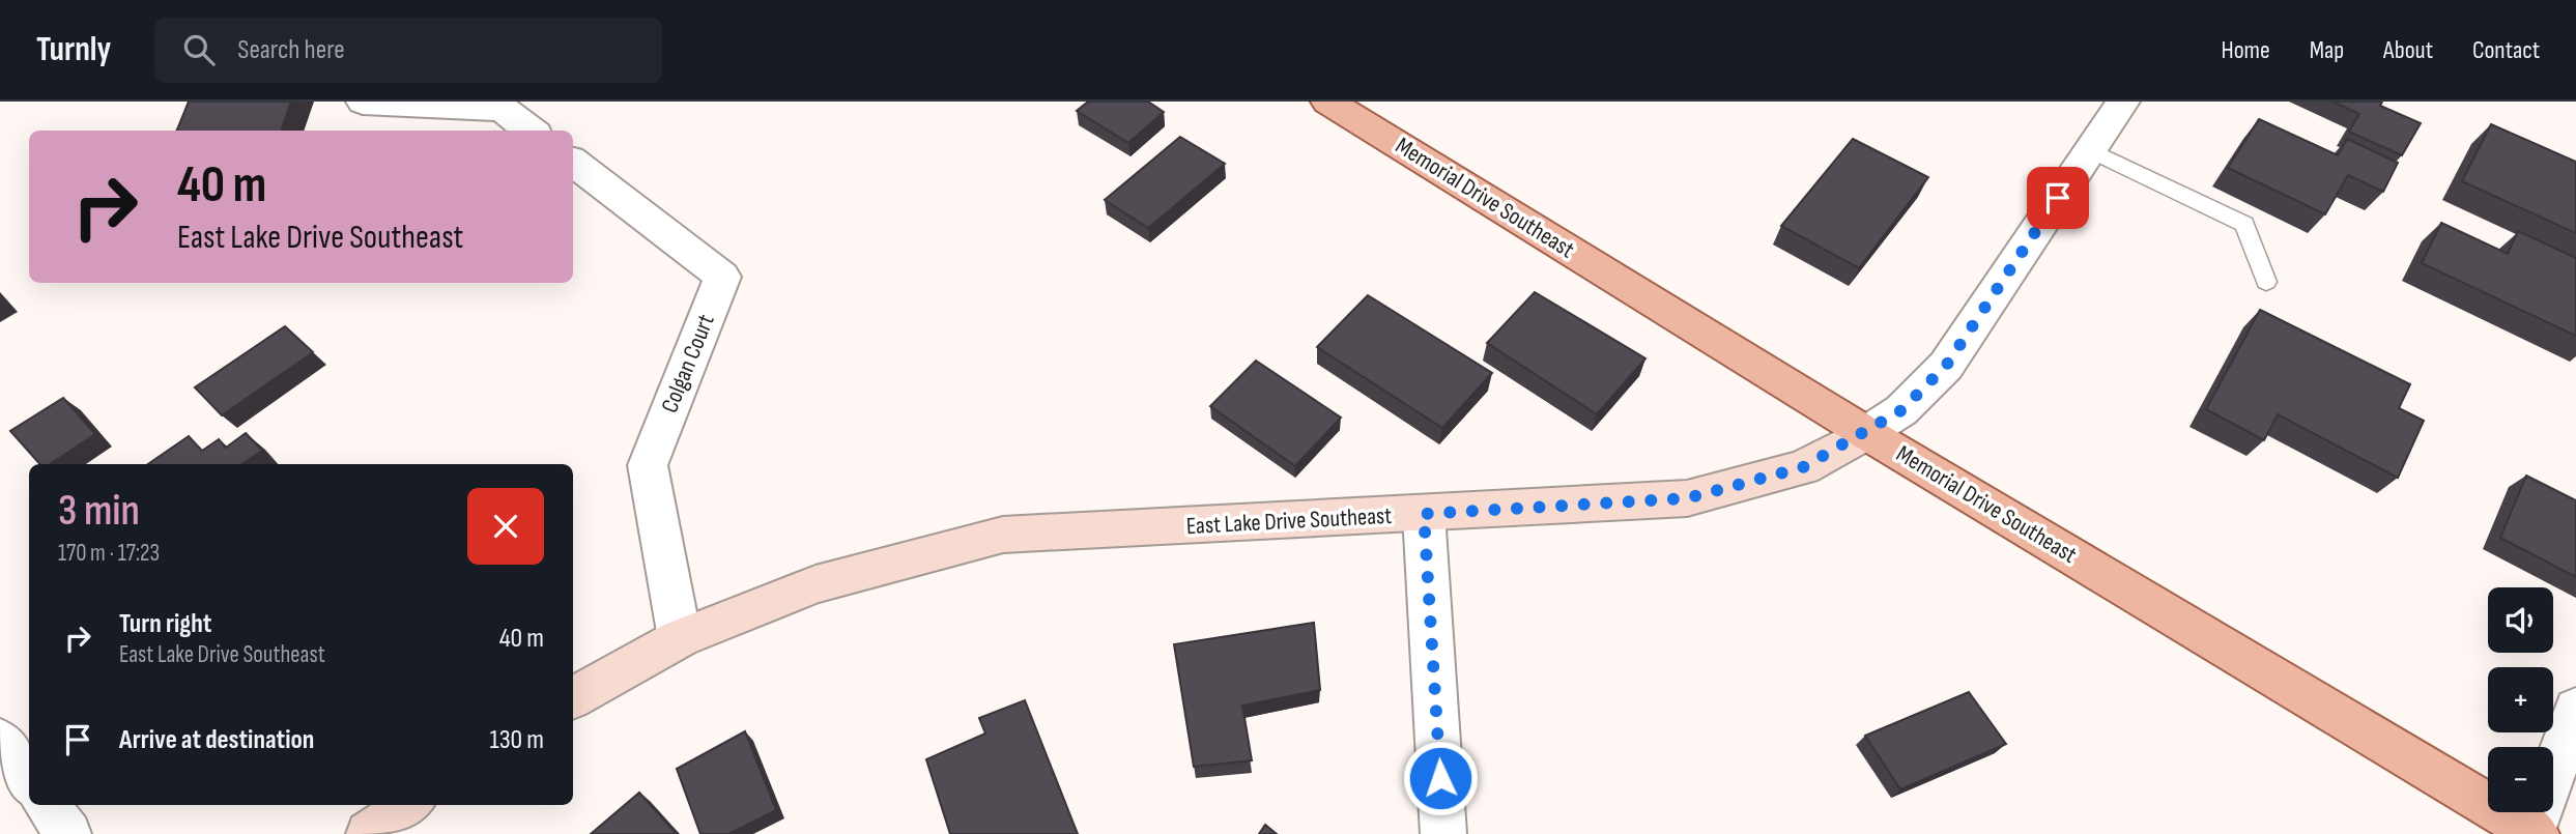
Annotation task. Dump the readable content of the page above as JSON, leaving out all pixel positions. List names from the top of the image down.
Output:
{
  "streets": {
    "main road": ["Memorial Drive Southeast"],
    "street": ["Colgan Court", "East Lake Drive Southeast"]
  },
  "crossings": [
    ["Memorial Drive Southeast", "East Lake Drive Southeast"],
    ["Colgan Court", "East Lake Drive Southeast"]
  ],
  "page": {
    "header": "Turnly",
    "search": "Search here",
    "nav": [
      "Home",
      "Map",
      "About",
      "Contact"
    ],
    "turn": ["40 m", "East Lake Drive Southeast"],
    "heading": ["3 min", "170 m · 17:23"],
    "map_buttons": ["+", "−"],
    "list": [
      {
        "name": "Turn right",
        "note": "East Lake Drive Southeast",
        "value": "40 m"
      },
      {
        "name": "Arrive at destination",
        "value": "130 m"
      }
    ]
  }
}
